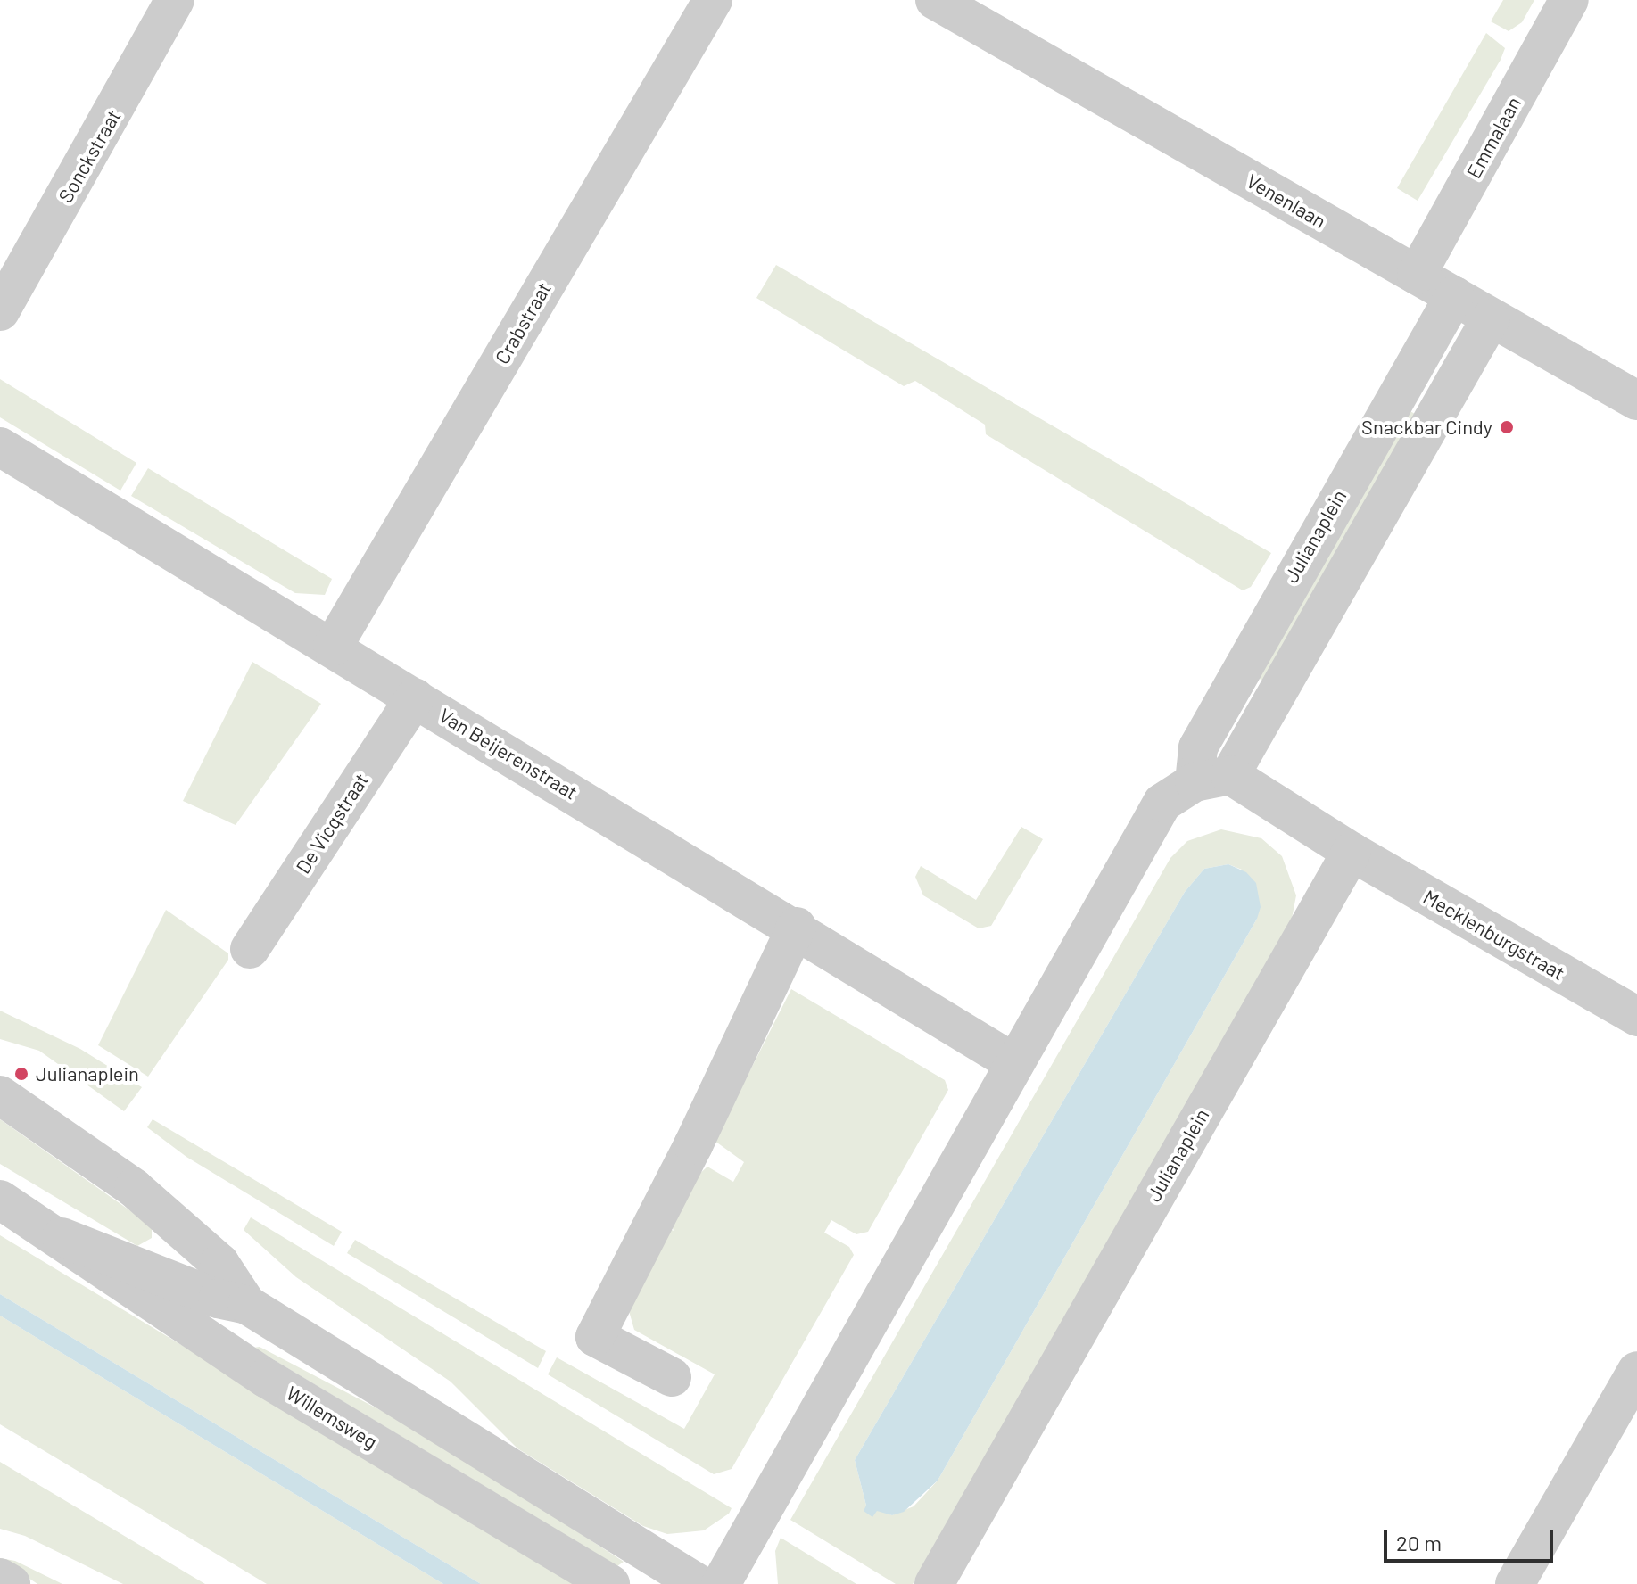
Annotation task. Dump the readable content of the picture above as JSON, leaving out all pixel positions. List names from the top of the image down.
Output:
{
  "streets": {
    "street": [
      "Emmalaan",
      "Sonckstraat",
      "Venenlaan",
      "Crabstraat",
      "Julianaplein",
      "Van Beijerenstraat",
      "De Vicqstraat",
      "Mecklenburgstraat",
      "Willemsweg"
    ]
  },
  "crossings": [
    ["Emmalaan", "Venenlaan"],
    ["Venenlaan", "Julianaplein"],
    ["Crabstraat", "Van Beijerenstraat"],
    ["Julianaplein", "Mecklenburgstraat"],
    ["Van Beijerenstraat", "De Vicqstraat"]
  ],
  "places": ["Snackbar Cindy", "Julianaplein"],
  "scale_bar": "20 m"
}
